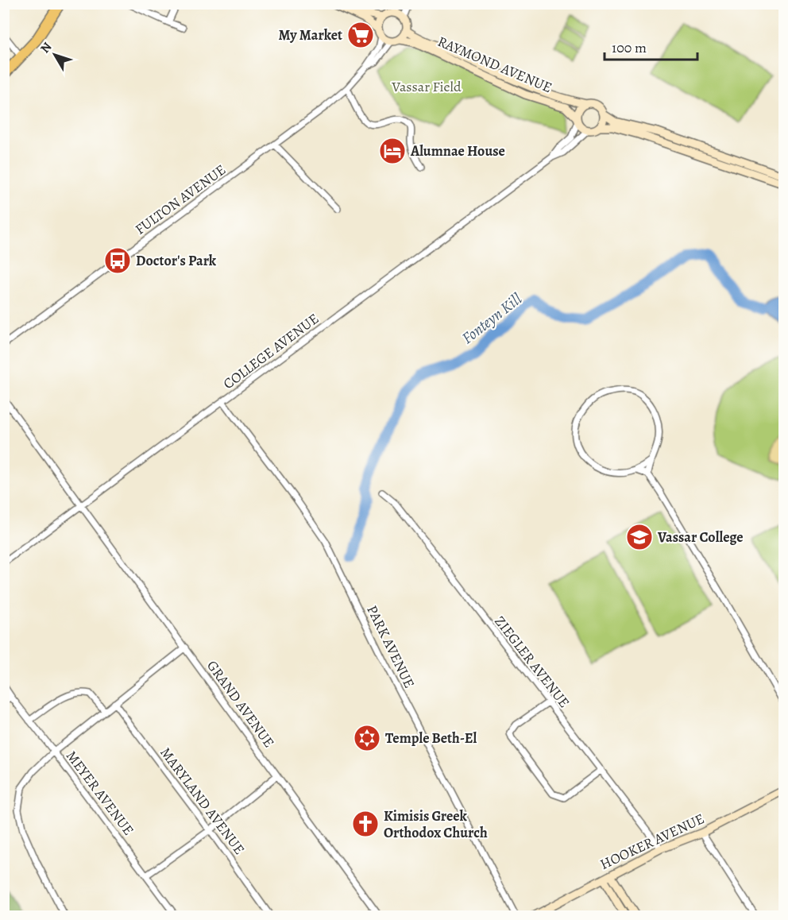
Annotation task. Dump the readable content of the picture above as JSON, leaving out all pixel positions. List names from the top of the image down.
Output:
{
  "streets": {
    "main road": ["RAYMOND AVENUE", "HOOKER AVENUE"],
    "street": [
      "FULTON AVENUE",
      "COLLEGE AVENUE",
      "PARK AVENUE",
      "ZIEGLER AVENUE",
      "GRAND AVENUE",
      "MEYER AVENUE",
      "MARYLAND AVENUE"
    ]
  },
  "crossings": [
    ["RAYMOND AVENUE", "FULTON AVENUE"],
    ["RAYMOND AVENUE", "COLLEGE AVENUE"],
    ["COLLEGE AVENUE", "PARK AVENUE"],
    ["COLLEGE AVENUE", "GRAND AVENUE"],
    ["ZIEGLER AVENUE", "HOOKER AVENUE"]
  ],
  "water": ["Fonteyn Kill"],
  "parks": ["Vassar Field"],
  "places": {
    "supermarket": ["My Market"],
    "hotel": ["Alumnae House"],
    "bus stop": ["Doctor's Park"],
    "school or university": ["Vassar College"],
    "synagogue": ["Temple Beth-El"],
    "church": ["Kimisis Greek Orthodox Church"]
  },
  "scale_bar": "100 m",
  "north": "top left"
}
